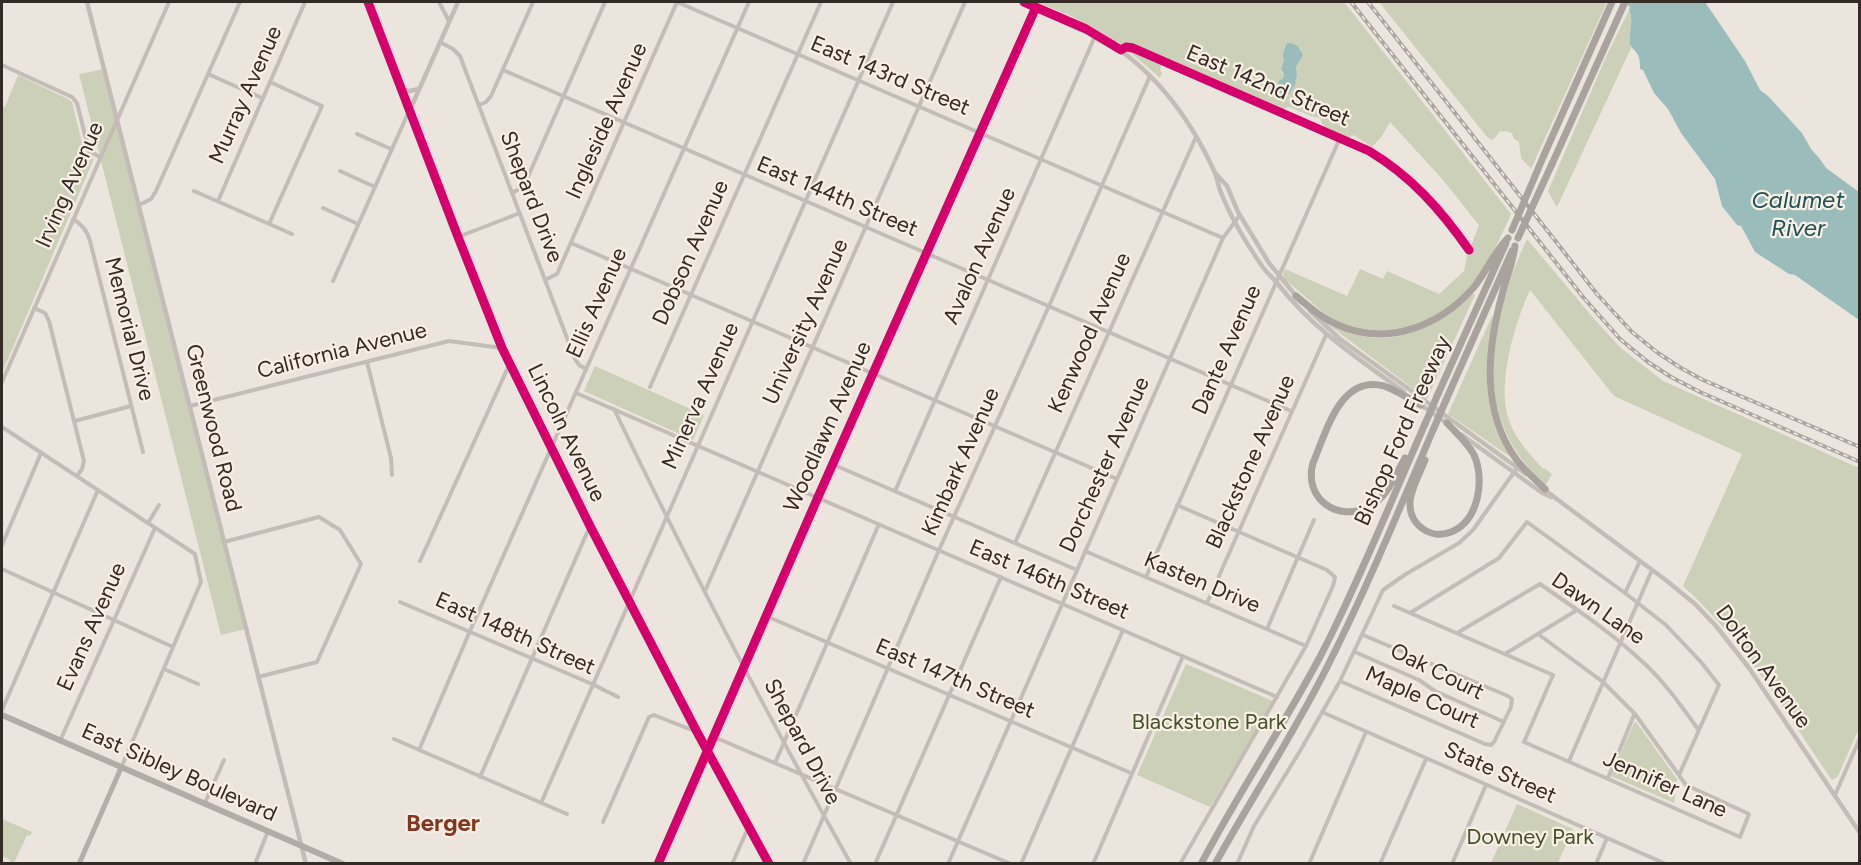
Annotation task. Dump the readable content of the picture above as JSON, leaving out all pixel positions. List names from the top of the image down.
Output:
{
  "streets": {
    "highway": ["Bishop Ford Freeway"],
    "main road": ["East Sibley Boulevard"],
    "street": [
      "East 143rd Street",
      "East 142nd Street",
      "Murray Avenue",
      "Ingleside Avenue",
      "Irving Avenue",
      "Shepard Drive",
      "East 144th Street",
      "Dobson Avenue",
      "Avalon Avenue",
      "Ellis Avenue",
      "University Avenue",
      "Memorial Drive",
      "Kenwood Avenue",
      "Dante Avenue",
      "California Avenue",
      "Minerva Avenue",
      "Woodlawn Avenue",
      "Greenwood Road",
      "Lincoln Avenue",
      "Kimbark Avenue",
      "Blackstone Avenue",
      "Dorchester Avenue",
      "East 146th Street",
      "Kasten Drive",
      "Dawn Lane",
      "Evans Avenue",
      "East 148th Street",
      "Dolton Avenue",
      "Oak Court",
      "East 147th Street",
      "Maple Court",
      "State Street",
      "Jennifer Lane"
    ]
  },
  "crossings": [
    ["East 143rd Street", "Ingleside Avenue"],
    ["East 143rd Street", "Dobson Avenue"],
    ["East 143rd Street", "Avalon Avenue"],
    ["East 143rd Street", "Ellis Avenue"],
    ["East 143rd Street", "University Avenue"],
    ["East 143rd Street", "Kenwood Avenue"],
    ["East 143rd Street", "Minerva Avenue"],
    ["East 143rd Street", "Woodlawn Avenue"],
    ["East 143rd Street", "Kimbark Avenue"],
    ["East 143rd Street", "Dorchester Avenue"],
    ["East 142nd Street", "Avalon Avenue"],
    ["East 142nd Street", "Dante Avenue"],
    ["East 142nd Street", "Woodlawn Avenue"],
    ["Ingleside Avenue", "Shepard Drive"],
    ["Ingleside Avenue", "East 144th Street"],
    ["Irving Avenue", "Memorial Drive"],
    ["Irving Avenue", "Greenwood Road"],
    ["Shepard Drive", "Ellis Avenue"],
    ["Shepard Drive", "University Avenue"],
    ["Shepard Drive", "Minerva Avenue"],
    ["Shepard Drive", "Woodlawn Avenue"],
    ["Shepard Drive", "Kimbark Avenue"],
    ["Shepard Drive", "East 146th Street"],
    ["East 144th Street", "Dobson Avenue"],
    ["East 144th Street", "Avalon Avenue"],
    ["East 144th Street", "Ellis Avenue"],
    ["East 144th Street", "University Avenue"],
    ["East 144th Street", "Kenwood Avenue"],
    ["East 144th Street", "Dante Avenue"],
    ["East 144th Street", "Minerva Avenue"],
    ["East 144th Street", "Woodlawn Avenue"],
    ["East 144th Street", "Kimbark Avenue"],
    ["East 144th Street", "Blackstone Avenue"],
    ["East 144th Street", "Dorchester Avenue"],
    ["Ellis Avenue", "Lincoln Avenue"],
    ["Ellis Avenue", "East 146th Street"],
    ["Ellis Avenue", "East 148th Street"],
    ["University Avenue", "East 146th Street"],
    ["Dante Avenue", "Kasten Drive"],
    ["Dante Avenue", "Dolton Avenue"],
    ["California Avenue", "Greenwood Road"],
    ["California Avenue", "Lincoln Avenue"],
    ["Minerva Avenue", "Lincoln Avenue"],
    ["Minerva Avenue", "East 146th Street"],
    ["Minerva Avenue", "East 148th Street"],
    ["Woodlawn Avenue", "Lincoln Avenue"],
    ["Woodlawn Avenue", "East 146th Street"],
    ["Woodlawn Avenue", "East 147th Street"],
    ["Greenwood Road", "East Sibley Boulevard"],
    ["Kimbark Avenue", "East 146th Street"],
    ["Kimbark Avenue", "East 147th Street"],
    ["Blackstone Avenue", "Kasten Drive"],
    ["Blackstone Avenue", "Dolton Avenue"],
    ["Dorchester Avenue", "East 146th Street"],
    ["Dorchester Avenue", "Kasten Drive"],
    ["Dorchester Avenue", "East 147th Street"],
    ["Dawn Lane", "Jennifer Lane"],
    ["Evans Avenue", "East Sibley Boulevard"],
    ["Oak Court", "Maple Court"]
  ],
  "districts": ["Berger"],
  "water": ["Calumet River"],
  "parks": ["Blackstone Park", "Downey Park"]
}
